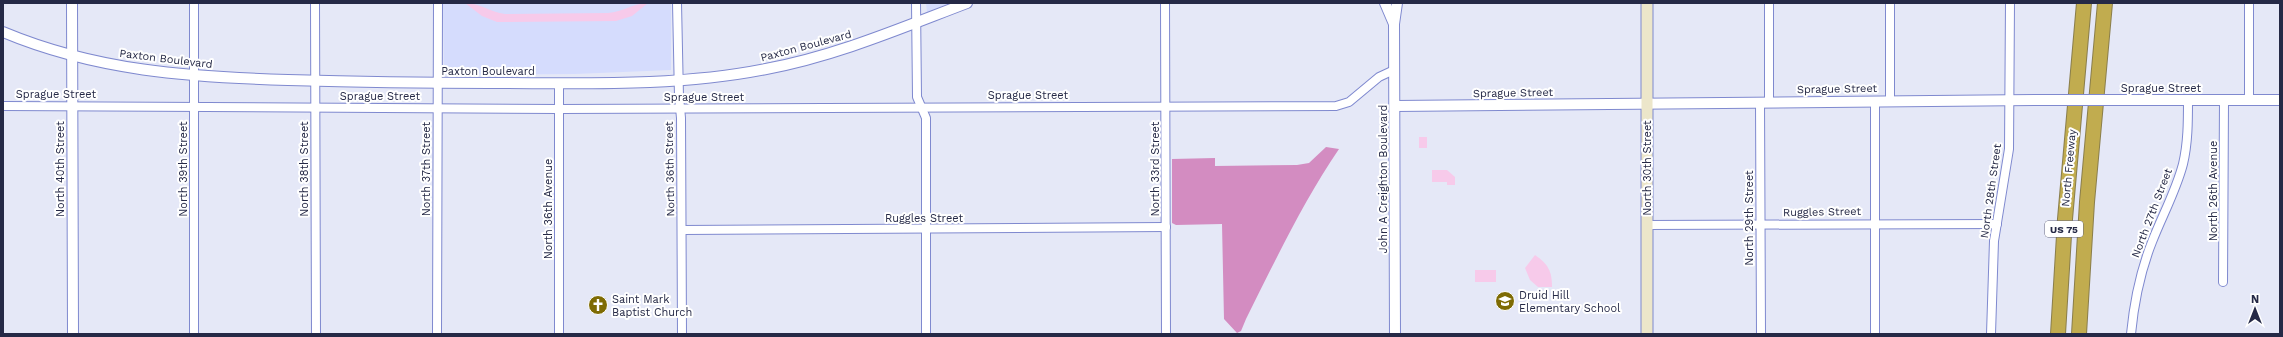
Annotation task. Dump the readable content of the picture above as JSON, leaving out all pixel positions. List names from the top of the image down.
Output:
{
  "streets": {
    "highway": ["North Freeway", "US 75"],
    "main road": ["North 30th Street"],
    "street": [
      "Paxton Boulevard",
      "Sprague Street",
      "North 40th Street",
      "North 39th Street",
      "North 38th Street",
      "North 37th Street",
      "North 36th Street",
      "North 33rd Street",
      "John A Creighton Boulevard",
      "North 28th Street",
      "North 26th Avenue",
      "North 36th Avenue",
      "Ruggles Street",
      "North 27th Street",
      "North 29th Street"
    ]
  },
  "crossings": [
    ["Paxton Boulevard", "North 40th Street"],
    ["Paxton Boulevard", "North 39th Street"],
    ["Paxton Boulevard", "North 38th Street"],
    ["Paxton Boulevard", "North 37th Street"],
    ["Paxton Boulevard", "North 36th Street"],
    ["Paxton Boulevard", "North 36th Avenue"],
    ["Sprague Street", "North 30th Street"],
    ["Sprague Street", "North 40th Street"],
    ["Sprague Street", "North 39th Street"],
    ["Sprague Street", "North 38th Street"],
    ["Sprague Street", "North 37th Street"],
    ["Sprague Street", "North 36th Street"],
    ["Sprague Street", "North 33rd Street"],
    ["Sprague Street", "John A Creighton Boulevard"],
    ["Sprague Street", "North 28th Street"],
    ["Sprague Street", "North 26th Avenue"],
    ["Sprague Street", "North 36th Avenue"],
    ["Sprague Street", "North 27th Street"],
    ["Sprague Street", "North 29th Street"],
    ["North 30th Street", "Ruggles Street"],
    ["North 36th Street", "Ruggles Street"],
    ["North 33rd Street", "Ruggles Street"],
    ["North 28th Street", "Ruggles Street"],
    ["Ruggles Street", "North 29th Street"]
  ],
  "places": {
    "school or university": ["Druid Hill Elementary School"],
    "church": ["Saint Mark Baptist Church"]
  },
  "north": "top"
}
